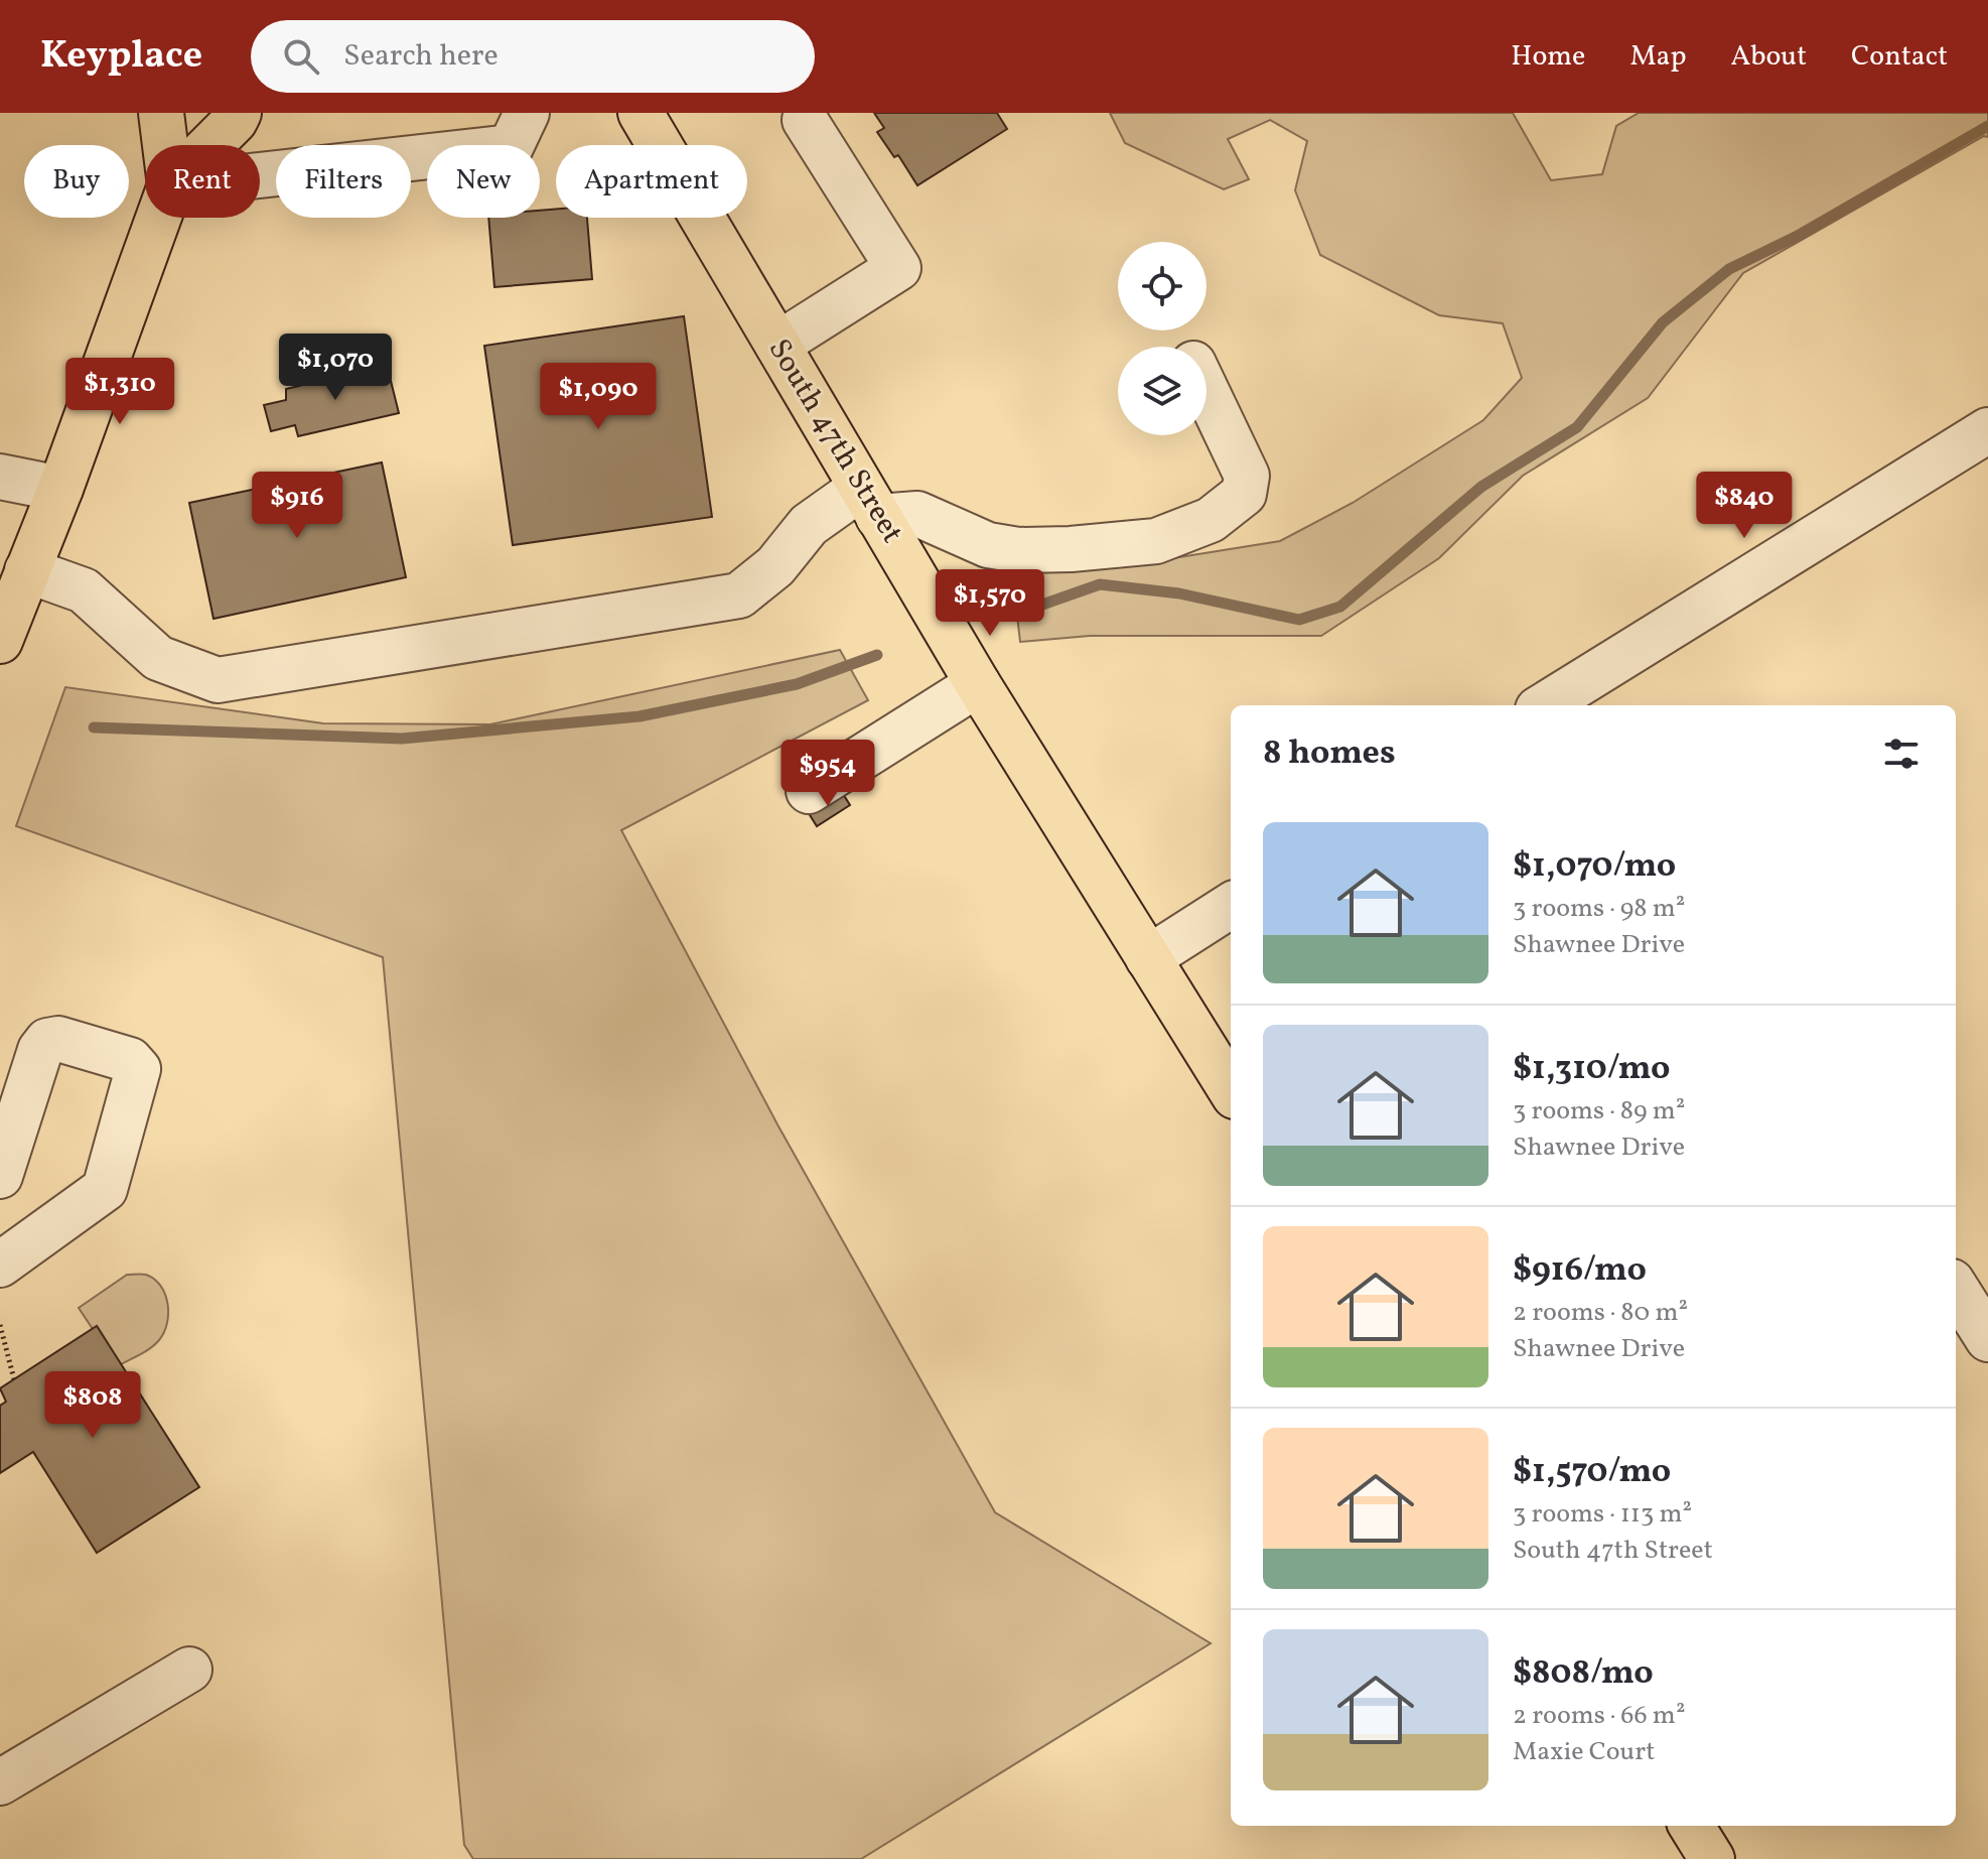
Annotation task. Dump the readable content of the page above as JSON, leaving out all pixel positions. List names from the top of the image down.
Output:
{
  "streets": {
    "main road": ["South 47th Street"]
  },
  "page": {
    "header": "Keyplace",
    "search": "Search here",
    "nav": [
      "Home",
      "Map",
      "About",
      "Contact"
    ],
    "chip": [
      "Buy",
      "Rent",
      "Filters",
      "New",
      "Apartment"
    ],
    "price": [
      "$1,070",
      "$1,310",
      "$1,090",
      "$916",
      "$840",
      "$1,570",
      "$954",
      "$808"
    ],
    "heading": "8 homes",
    "list": [
      {
        "name": "$1,070/mo",
        "note": "3 rooms · 98 m² · Shawnee Drive"
      },
      {
        "name": "$1,310/mo",
        "note": "3 rooms · 89 m² · Shawnee Drive"
      },
      {
        "name": "$916/mo",
        "note": "2 rooms · 80 m² · Shawnee Drive"
      },
      {
        "name": "$1,570/mo",
        "note": "3 rooms · 113 m² · South 47th Street"
      },
      {
        "name": "$808/mo",
        "note": "2 rooms · 66 m² · Maxie Court"
      }
    ]
  }
}
